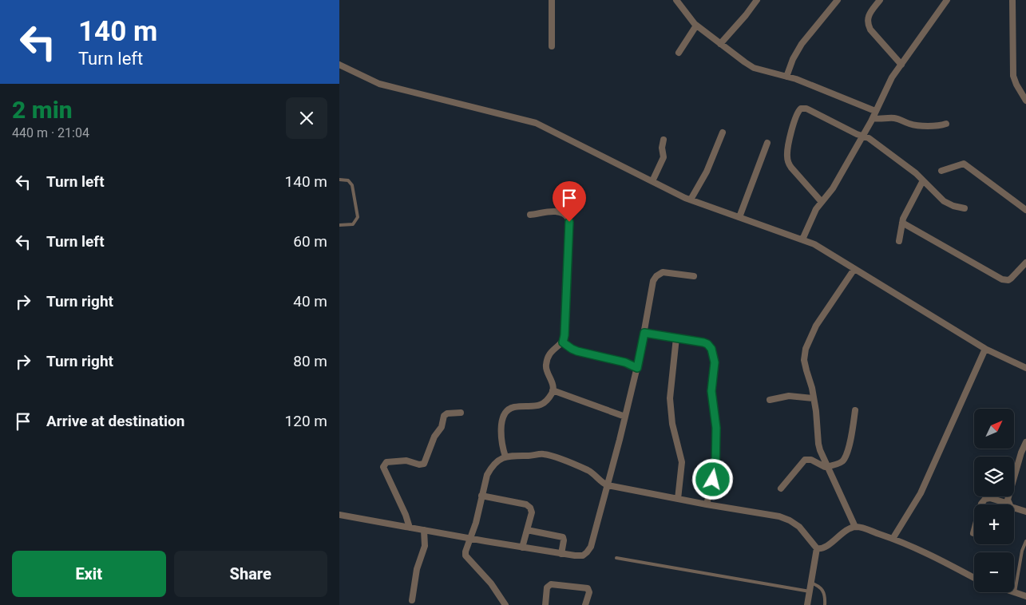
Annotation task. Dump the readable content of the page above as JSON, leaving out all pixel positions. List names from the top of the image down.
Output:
{
  "north": "top right",
  "page": {
    "turn": ["140 m", "Turn left"],
    "heading": ["2 min", "440 m · 21:04"],
    "list": [
      {
        "name": "Turn left",
        "value": "140 m"
      },
      {
        "name": "Turn left",
        "value": "60 m"
      },
      {
        "name": "Turn right",
        "value": "40 m"
      },
      {
        "name": "Turn right",
        "value": "80 m"
      },
      {
        "name": "Arrive at destination",
        "value": "120 m"
      }
    ],
    "map_buttons": ["+", "−"],
    "buttons": ["Exit", "Share"]
  }
}
